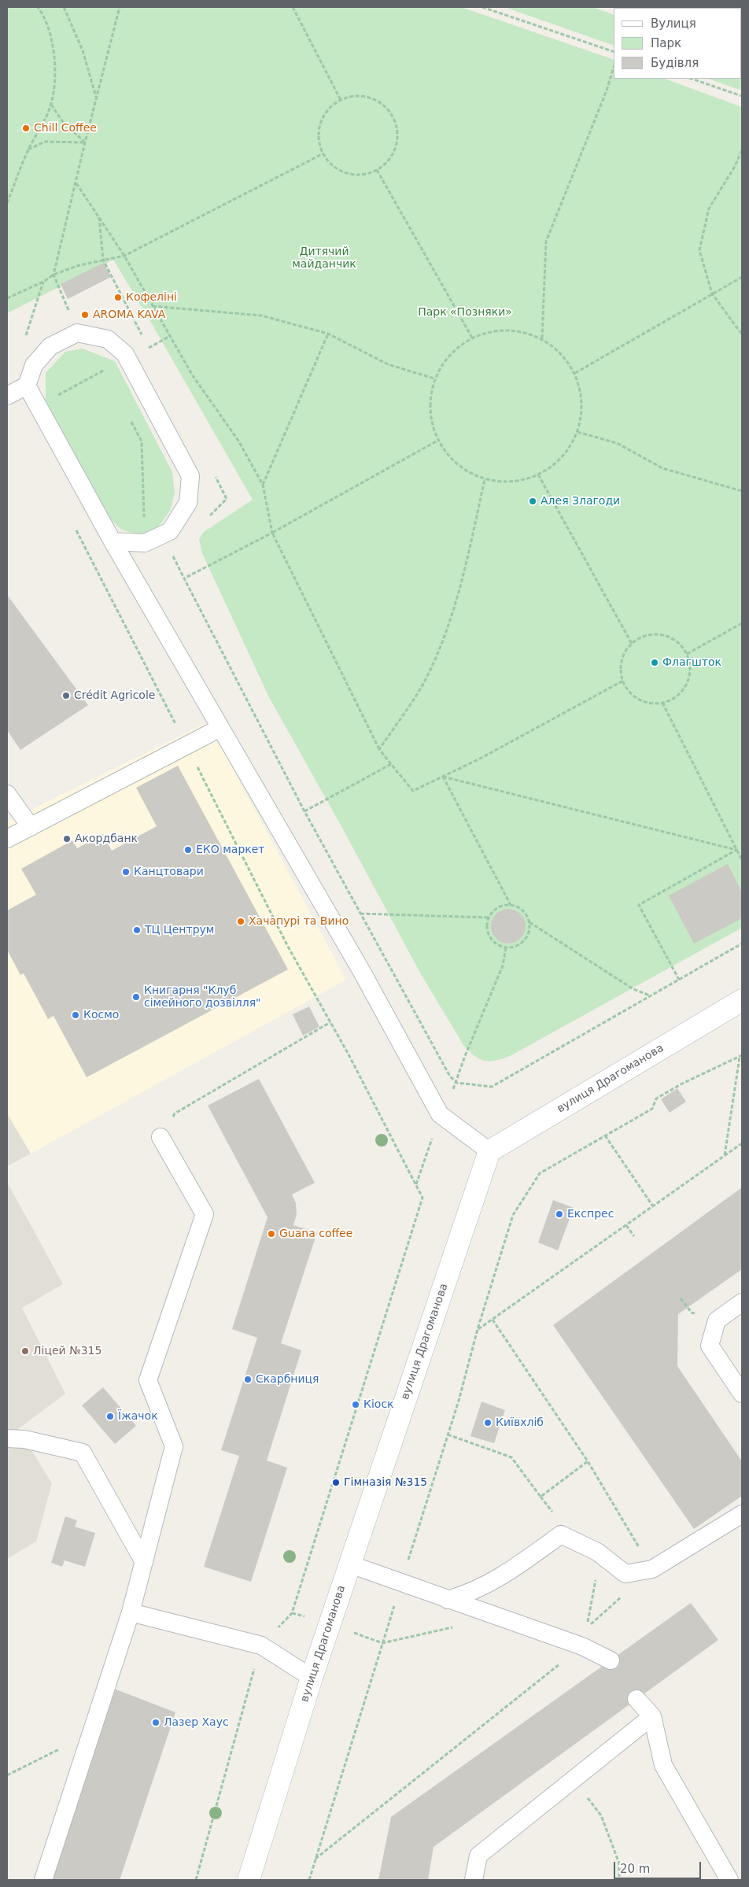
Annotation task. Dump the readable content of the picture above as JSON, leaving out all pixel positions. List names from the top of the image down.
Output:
{
  "streets": {
    "street": ["вулиця Драгоманова"]
  },
  "parks": ["Дитячий майданчик", "Парк «Позняки»"],
  "places": [
    "Chill Coffee",
    "Кофеліні",
    "AROMA KAVA",
    "Алея Злагоди",
    "Флагшток",
    "Crédit Agricole",
    "Акордбанк",
    "ЕКО маркет",
    "Канцтовари",
    "Хачапурі та Вино",
    "ТЦ Центрум",
    "Книгарня \"Клуб сімейного дозвілля\"",
    "Космо",
    "Експрес",
    "Guana coffee",
    "Ліцей №315",
    "Скарбниця",
    "Кіоск",
    "Їжачок",
    "Київхліб",
    "Гімназія №315",
    "Лазер Хаус"
  ],
  "legend": ["Вулиця", "Парк", "Будівля"],
  "scale_bar": "20 m"
}
